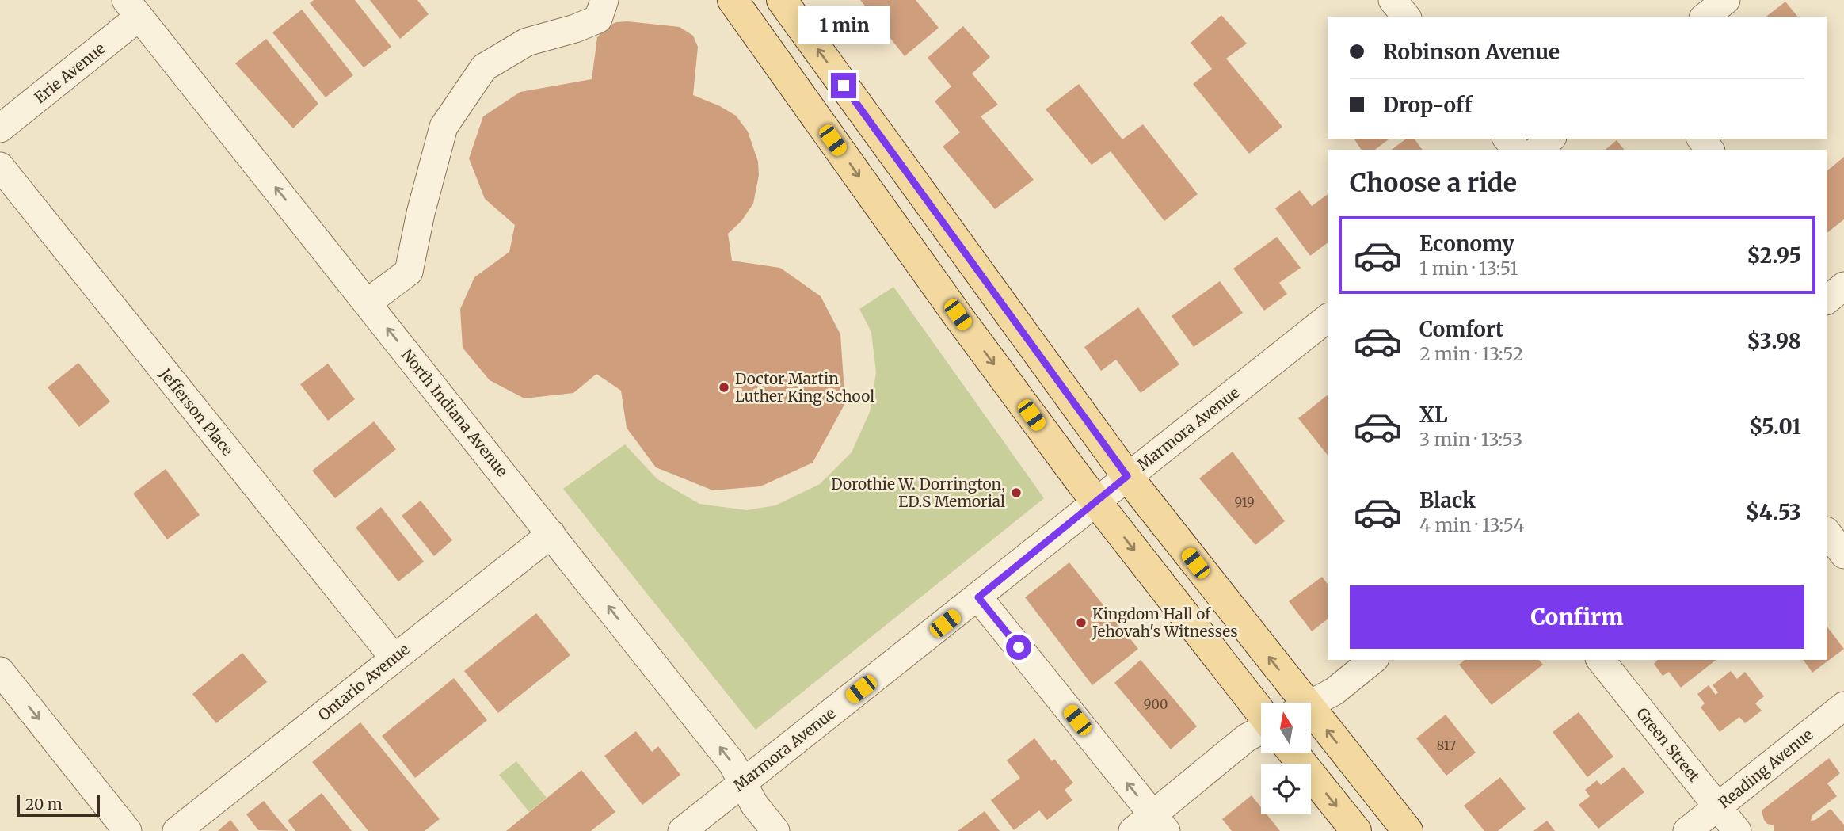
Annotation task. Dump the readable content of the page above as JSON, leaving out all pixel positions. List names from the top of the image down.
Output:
{
  "streets": {
    "street": [
      "Erie Avenue",
      "Jefferson Place",
      "North Indiana Avenue",
      "Marmora Avenue",
      "Ontario Avenue",
      "Green Street",
      "Reading Avenue"
    ]
  },
  "crossings": [
    ["Erie Avenue", "North Indiana Avenue"],
    ["Jefferson Place", "Ontario Avenue"],
    ["North Indiana Avenue", "Marmora Avenue"],
    ["North Indiana Avenue", "Ontario Avenue"],
    ["Green Street", "Reading Avenue"]
  ],
  "one_way": ["North Indiana Avenue"],
  "places": ["Doctor Martin Luther King School", "Dorothie W. Dorrington, ED.S Memorial", "Kingdom Hall of Jehovah's Witnesses"],
  "house_numbers": ["919", "900", "817"],
  "scale_bar": "20 m",
  "north": "top",
  "page": {
    "bubble": "1 min",
    "banner": ["Robinson Avenue", "Drop-off"],
    "heading": "Choose a ride",
    "list": [
      {
        "name": "Economy",
        "note": "1 min · 13:51",
        "value": "$2.95"
      },
      {
        "name": "Comfort",
        "note": "2 min · 13:52",
        "value": "$3.98"
      },
      {
        "name": "XL",
        "note": "3 min · 13:53",
        "value": "$5.01"
      },
      {
        "name": "Black",
        "note": "4 min · 13:54",
        "value": "$4.53"
      }
    ],
    "buttons": "Confirm",
    "scale": "20 m"
  }
}
